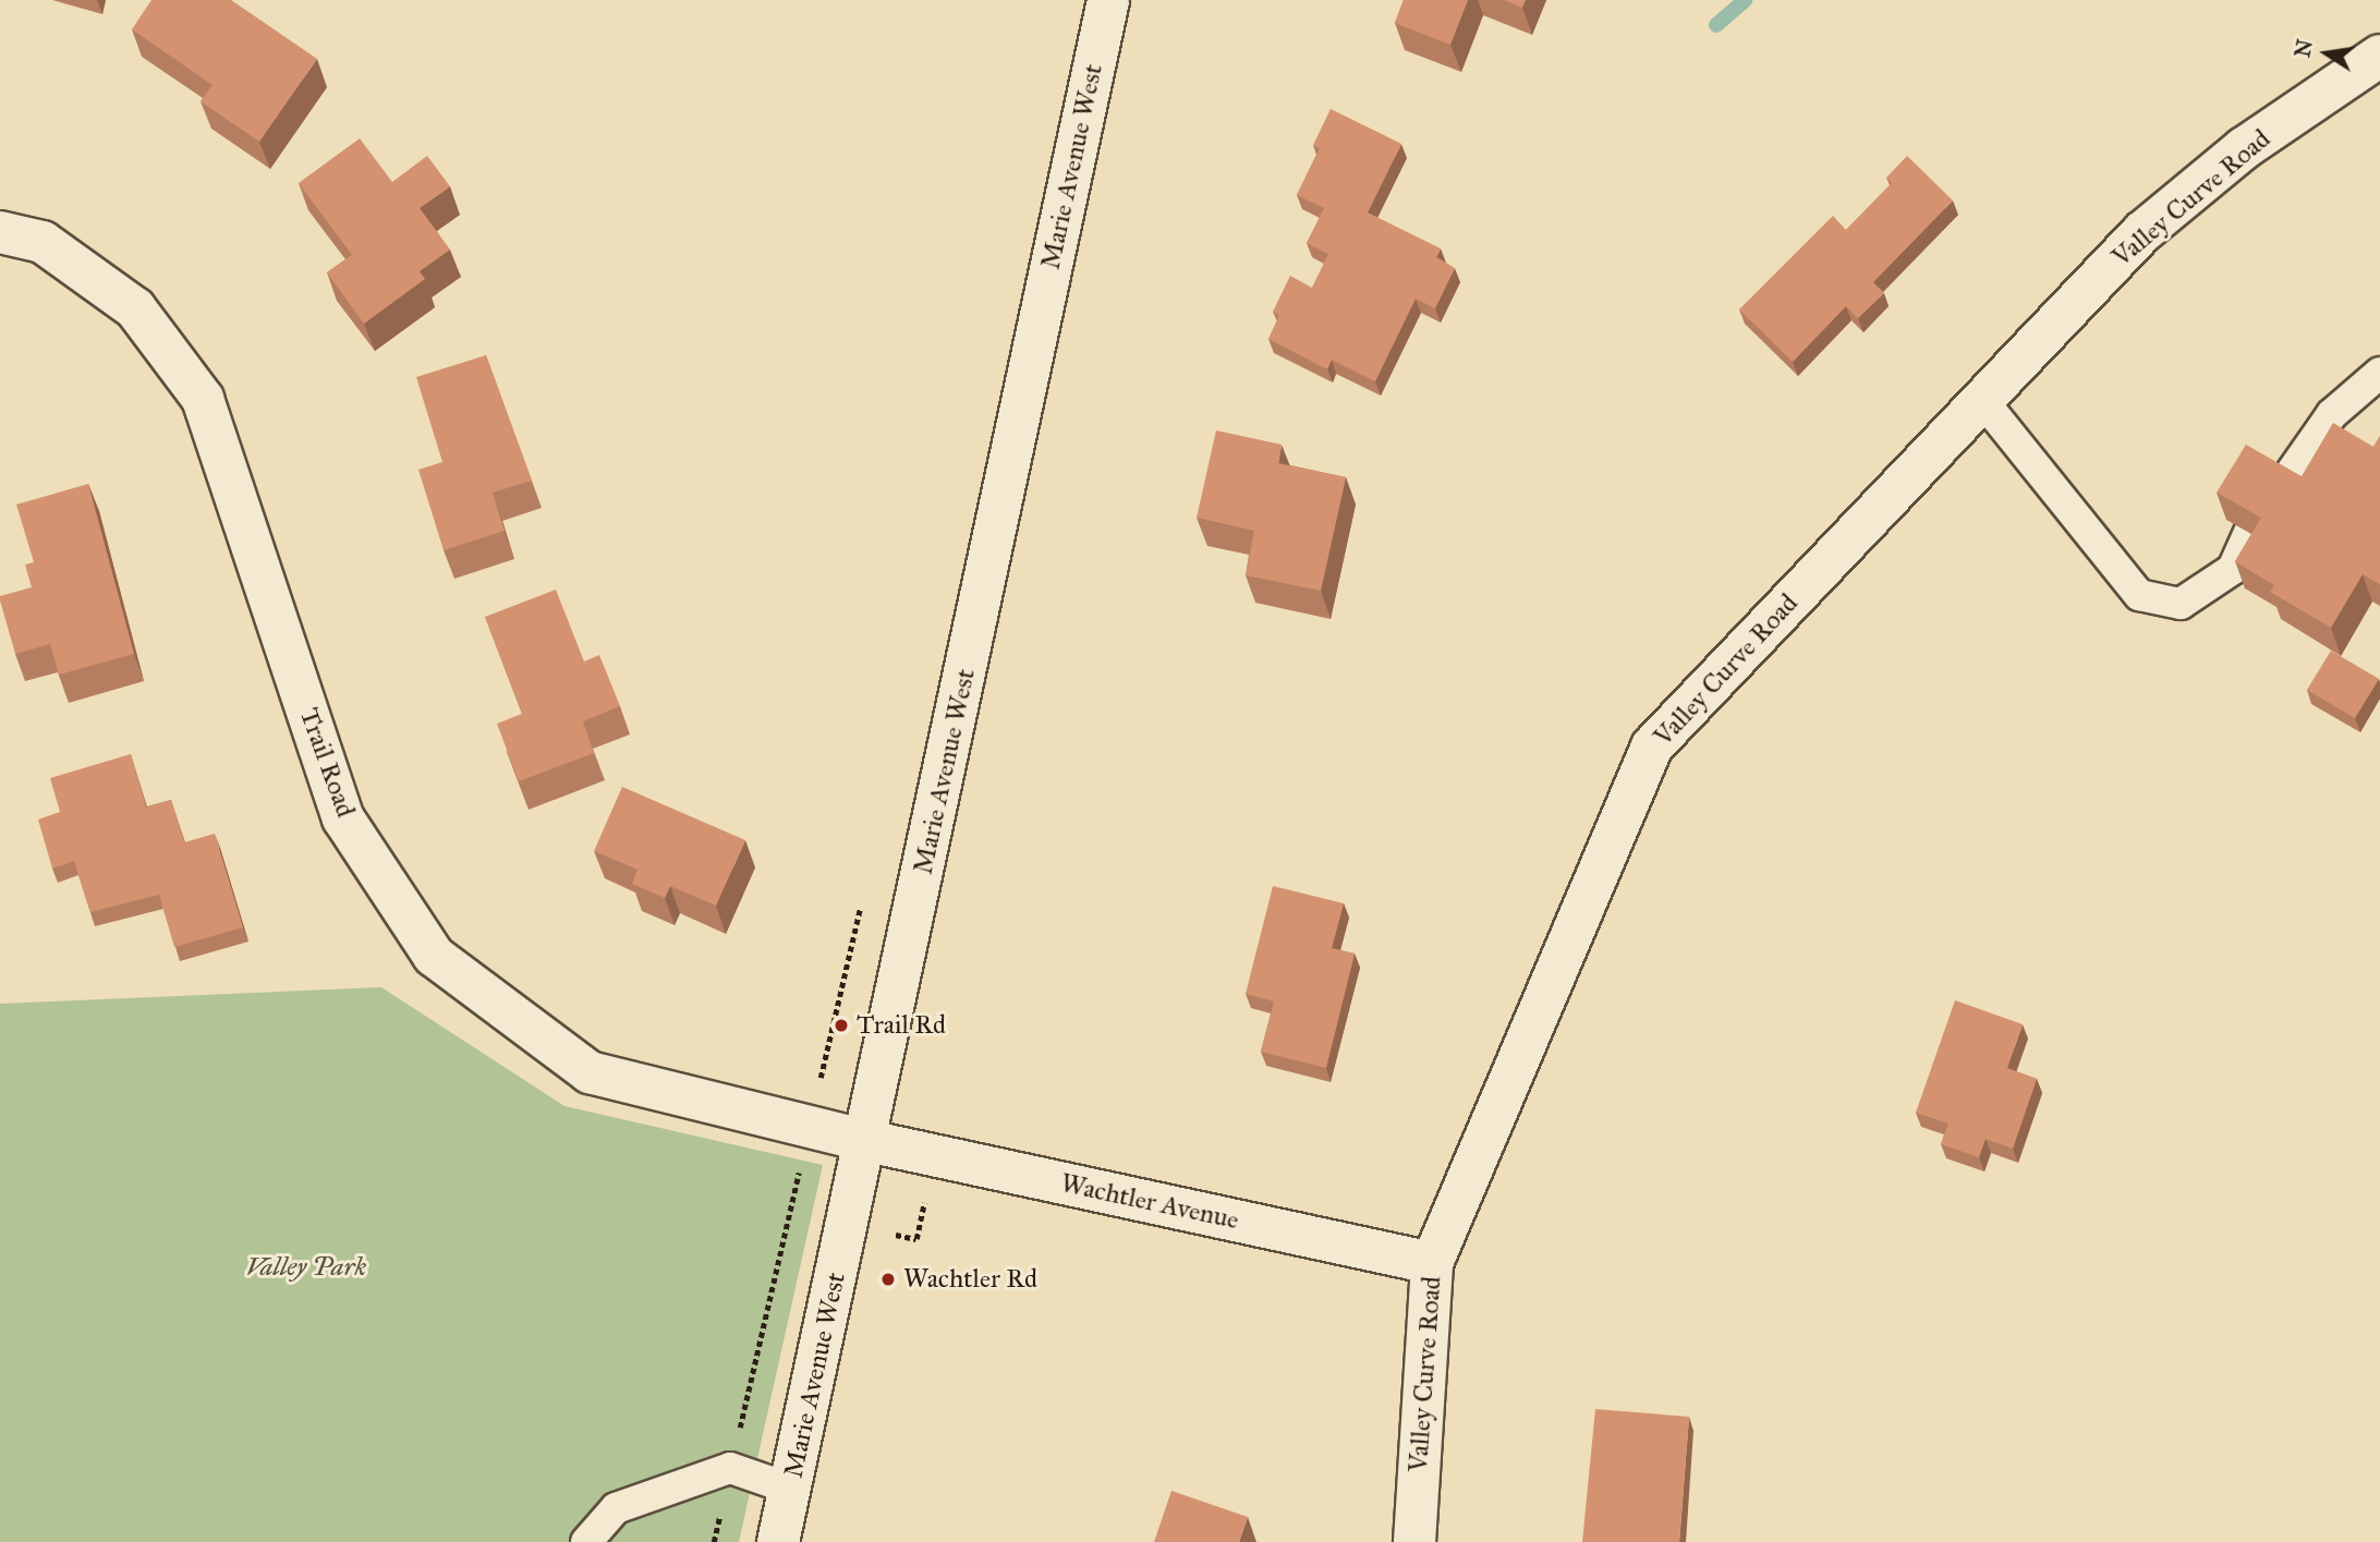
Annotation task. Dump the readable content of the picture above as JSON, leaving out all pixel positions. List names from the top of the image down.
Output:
{
  "streets": {
    "street": [
      "Marie Avenue West",
      "Valley Curve Road",
      "Trail Road",
      "Wachtler Avenue"
    ]
  },
  "crossings": [
    ["Marie Avenue West", "Trail Road"],
    ["Marie Avenue West", "Wachtler Avenue"],
    ["Valley Curve Road", "Wachtler Avenue"],
    ["Trail Road", "Wachtler Avenue"]
  ],
  "parks": ["Valley Park"],
  "places": ["Trail Rd", "Wachtler Rd"],
  "north": "left"
}
